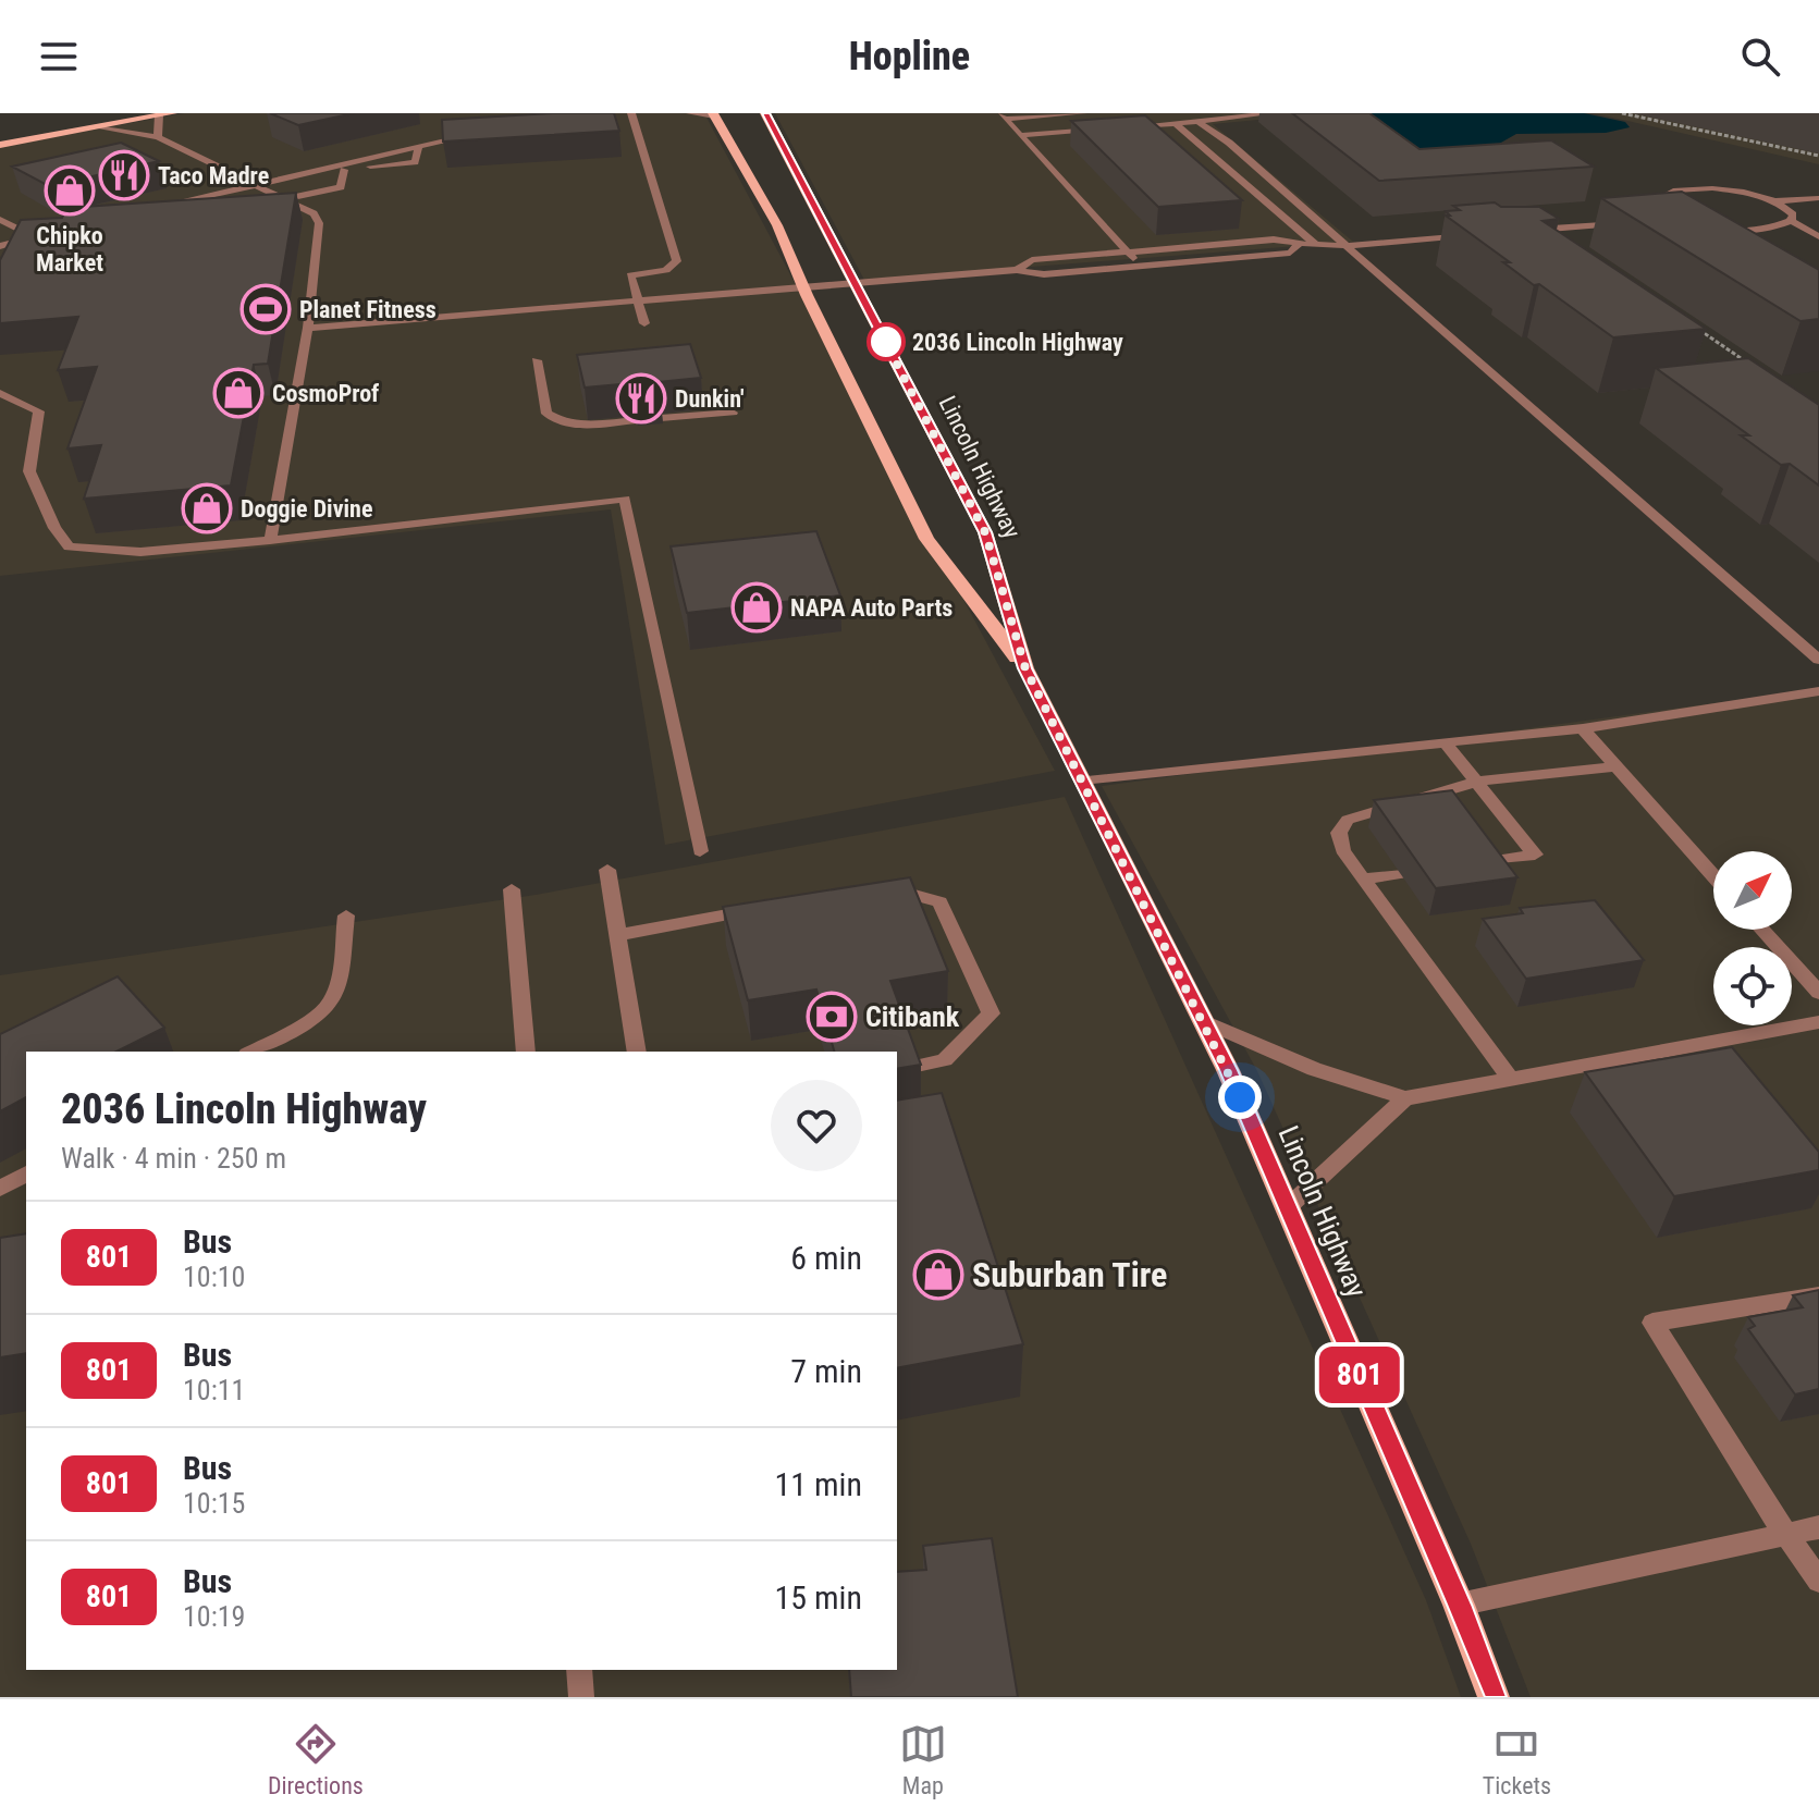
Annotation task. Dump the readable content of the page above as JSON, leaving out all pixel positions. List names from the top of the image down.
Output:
{
  "streets": {
    "main road": ["Lincoln Highway"]
  },
  "places": {
    "restaurant": ["Taco Madre", "Dunkin'"],
    "shop": [
      "Chipko Market",
      "CosmoProf",
      "Doggie Divine",
      "NAPA Auto Parts",
      "Suburban Tire"
    ],
    "sports": ["Planet Fitness"],
    "other": ["2036 Lincoln Highway"],
    "bank": ["Citibank"]
  },
  "lines": ["bus line 801"],
  "north": "top right",
  "page": {
    "header": "Hopline",
    "on_map": "801",
    "heading": ["2036 Lincoln Highway", "Walk · 4 min · 250 m"],
    "list": [
      {
        "mark": "801",
        "name": "Bus",
        "note": "10:10",
        "value": "6 min"
      },
      {
        "mark": "801",
        "name": "Bus",
        "note": "10:11",
        "value": "7 min"
      },
      {
        "mark": "801",
        "name": "Bus",
        "note": "10:15",
        "value": "11 min"
      },
      {
        "mark": "801",
        "name": "Bus",
        "note": "10:19",
        "value": "15 min"
      }
    ],
    "tabs": ["Directions", "Map", "Tickets"]
  }
}
